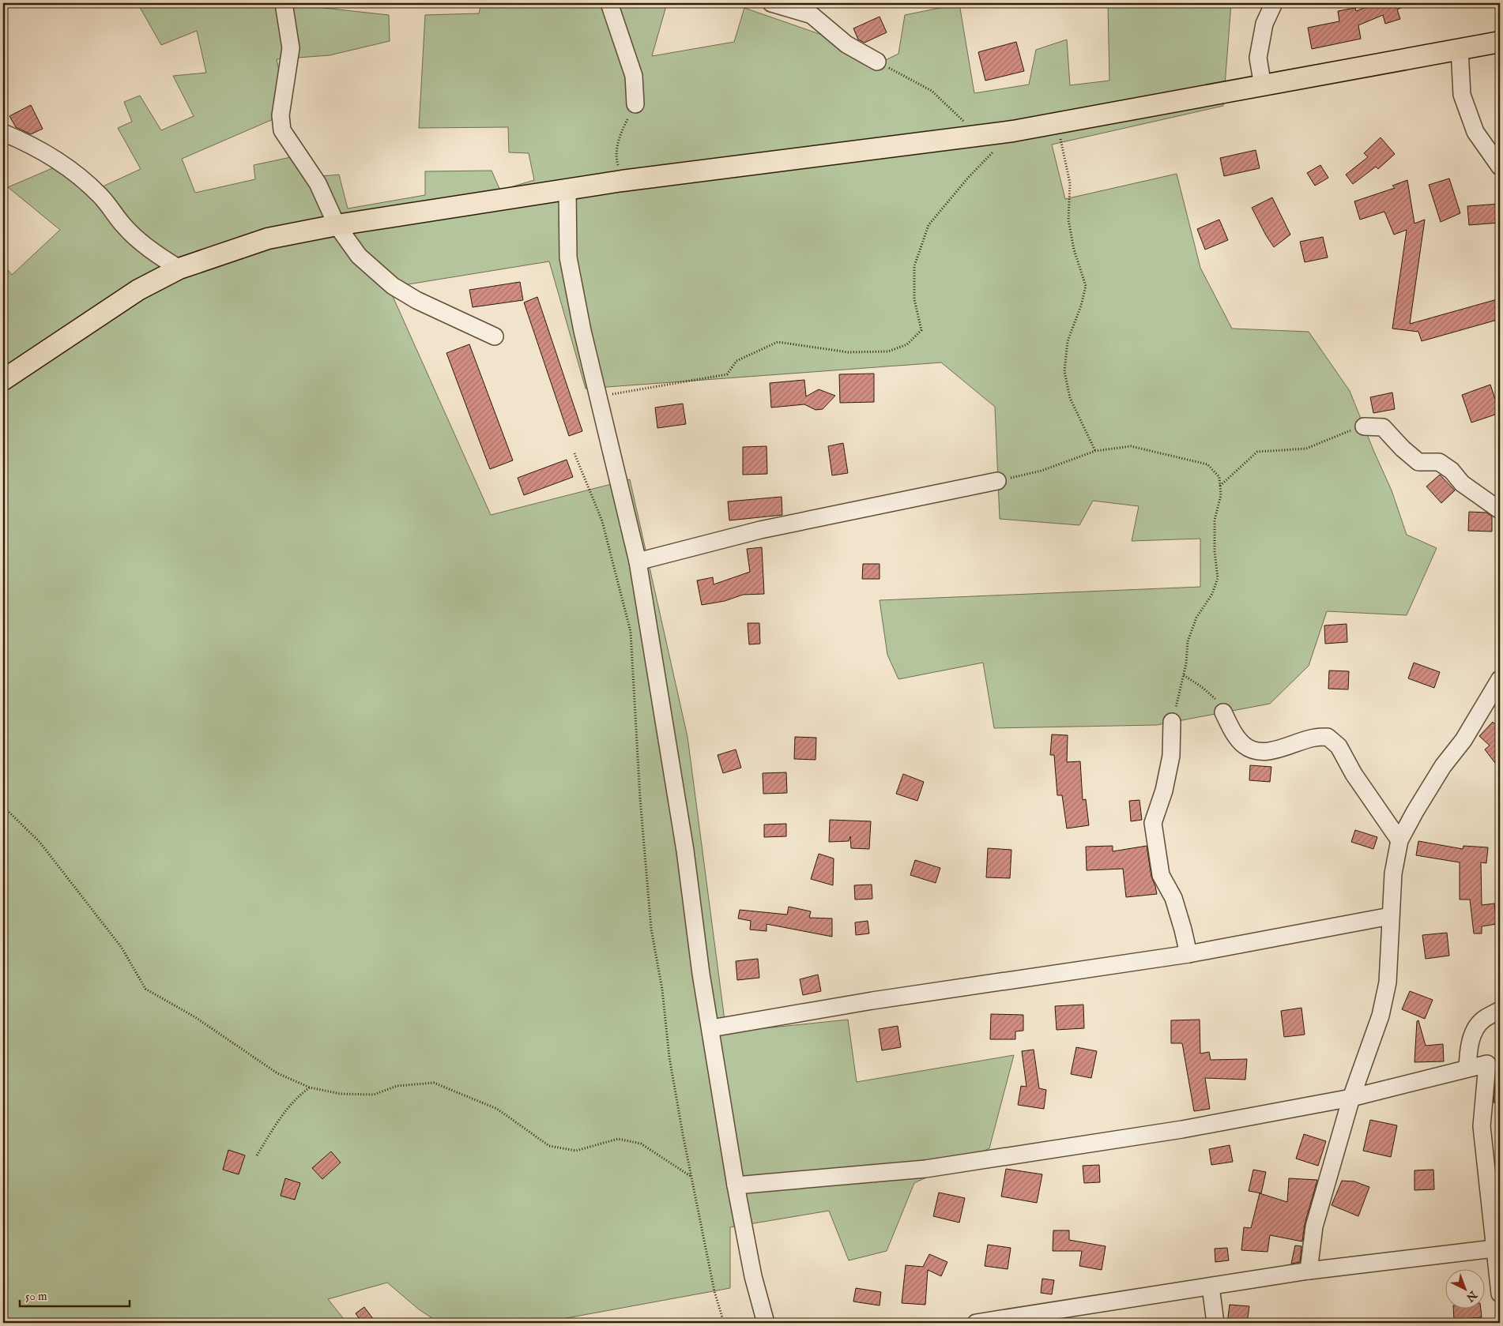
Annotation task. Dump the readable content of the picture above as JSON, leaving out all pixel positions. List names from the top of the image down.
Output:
{
  "scale_bar": "50 m",
  "north": "bottom right"
}
